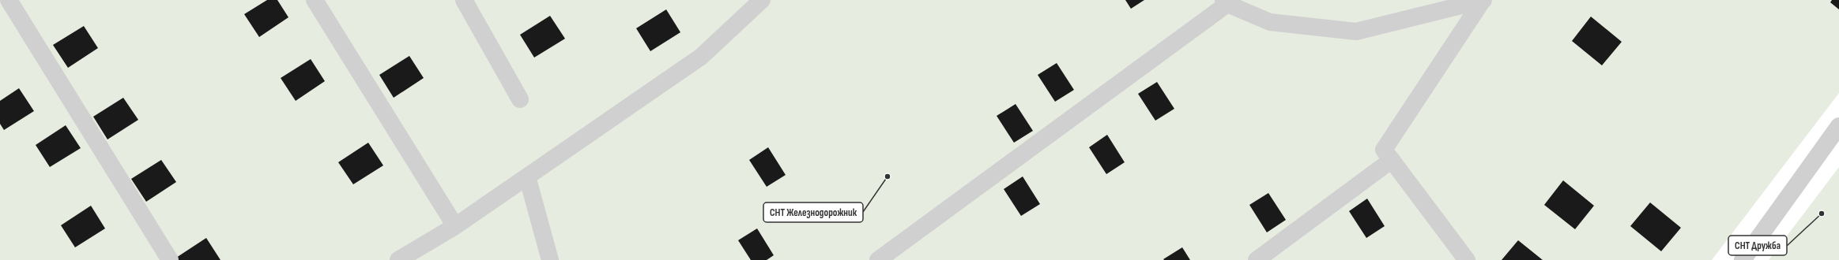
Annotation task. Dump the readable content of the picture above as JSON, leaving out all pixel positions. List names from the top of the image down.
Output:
{
  "places": ["СНТ Железнодорожник", "СНТ Дружба"]
}
